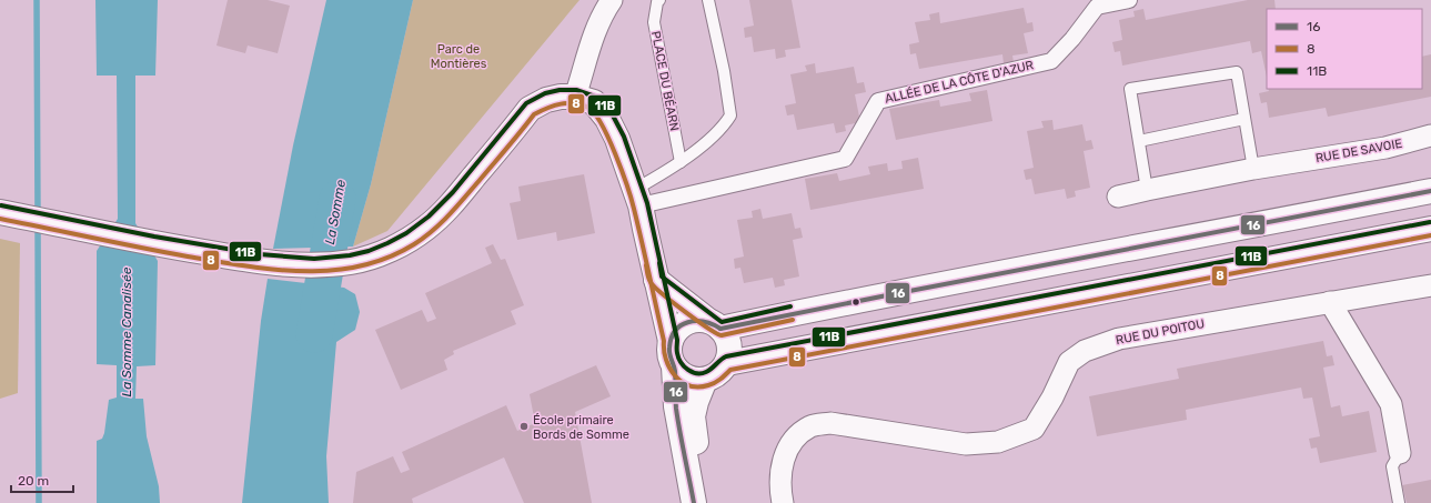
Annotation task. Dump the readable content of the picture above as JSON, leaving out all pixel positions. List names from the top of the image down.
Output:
{
  "streets": {
    "street": ["ALLÉE DE LA CÔTE D'AZUR", "RUE DE SAVOIE", "RUE DU POITOU"],
    "lane": ["PLACE DU BÉARN"]
  },
  "water": ["La Somme", "La Somme Canalisée"],
  "parks": ["Parc de Montières"],
  "places": ["École primaire Bords de Somme"],
  "lines": ["transit line 11B", "transit line 8", "transit line 16"],
  "legend": ["16", "8", "11B"],
  "scale_bar": "20 m"
}
